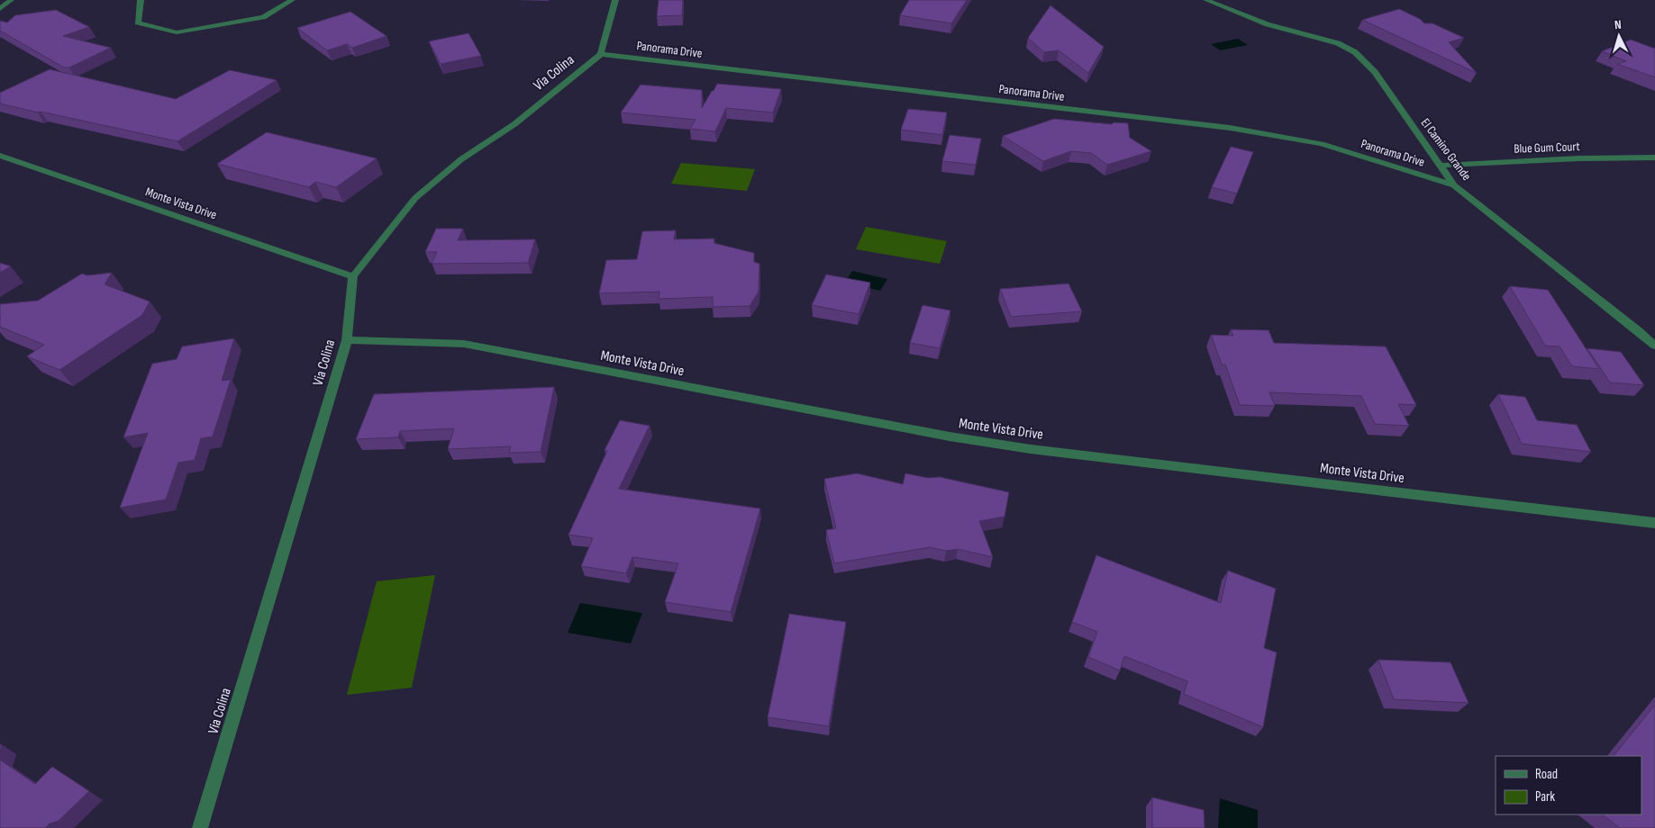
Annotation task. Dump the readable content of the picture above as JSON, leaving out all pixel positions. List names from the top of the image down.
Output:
{
  "streets": {
    "street": [
      "Panorama Drive",
      "Via Colina",
      "Blue Gum Court",
      "El Camino Grande",
      "Monte Vista Drive"
    ]
  },
  "crossings": [
    ["Panorama Drive", "Via Colina"],
    ["Panorama Drive", "El Camino Grande"],
    ["Via Colina", "Monte Vista Drive"],
    ["Blue Gum Court", "El Camino Grande"]
  ],
  "legend": ["Road", "Park"],
  "north": "top"
}
